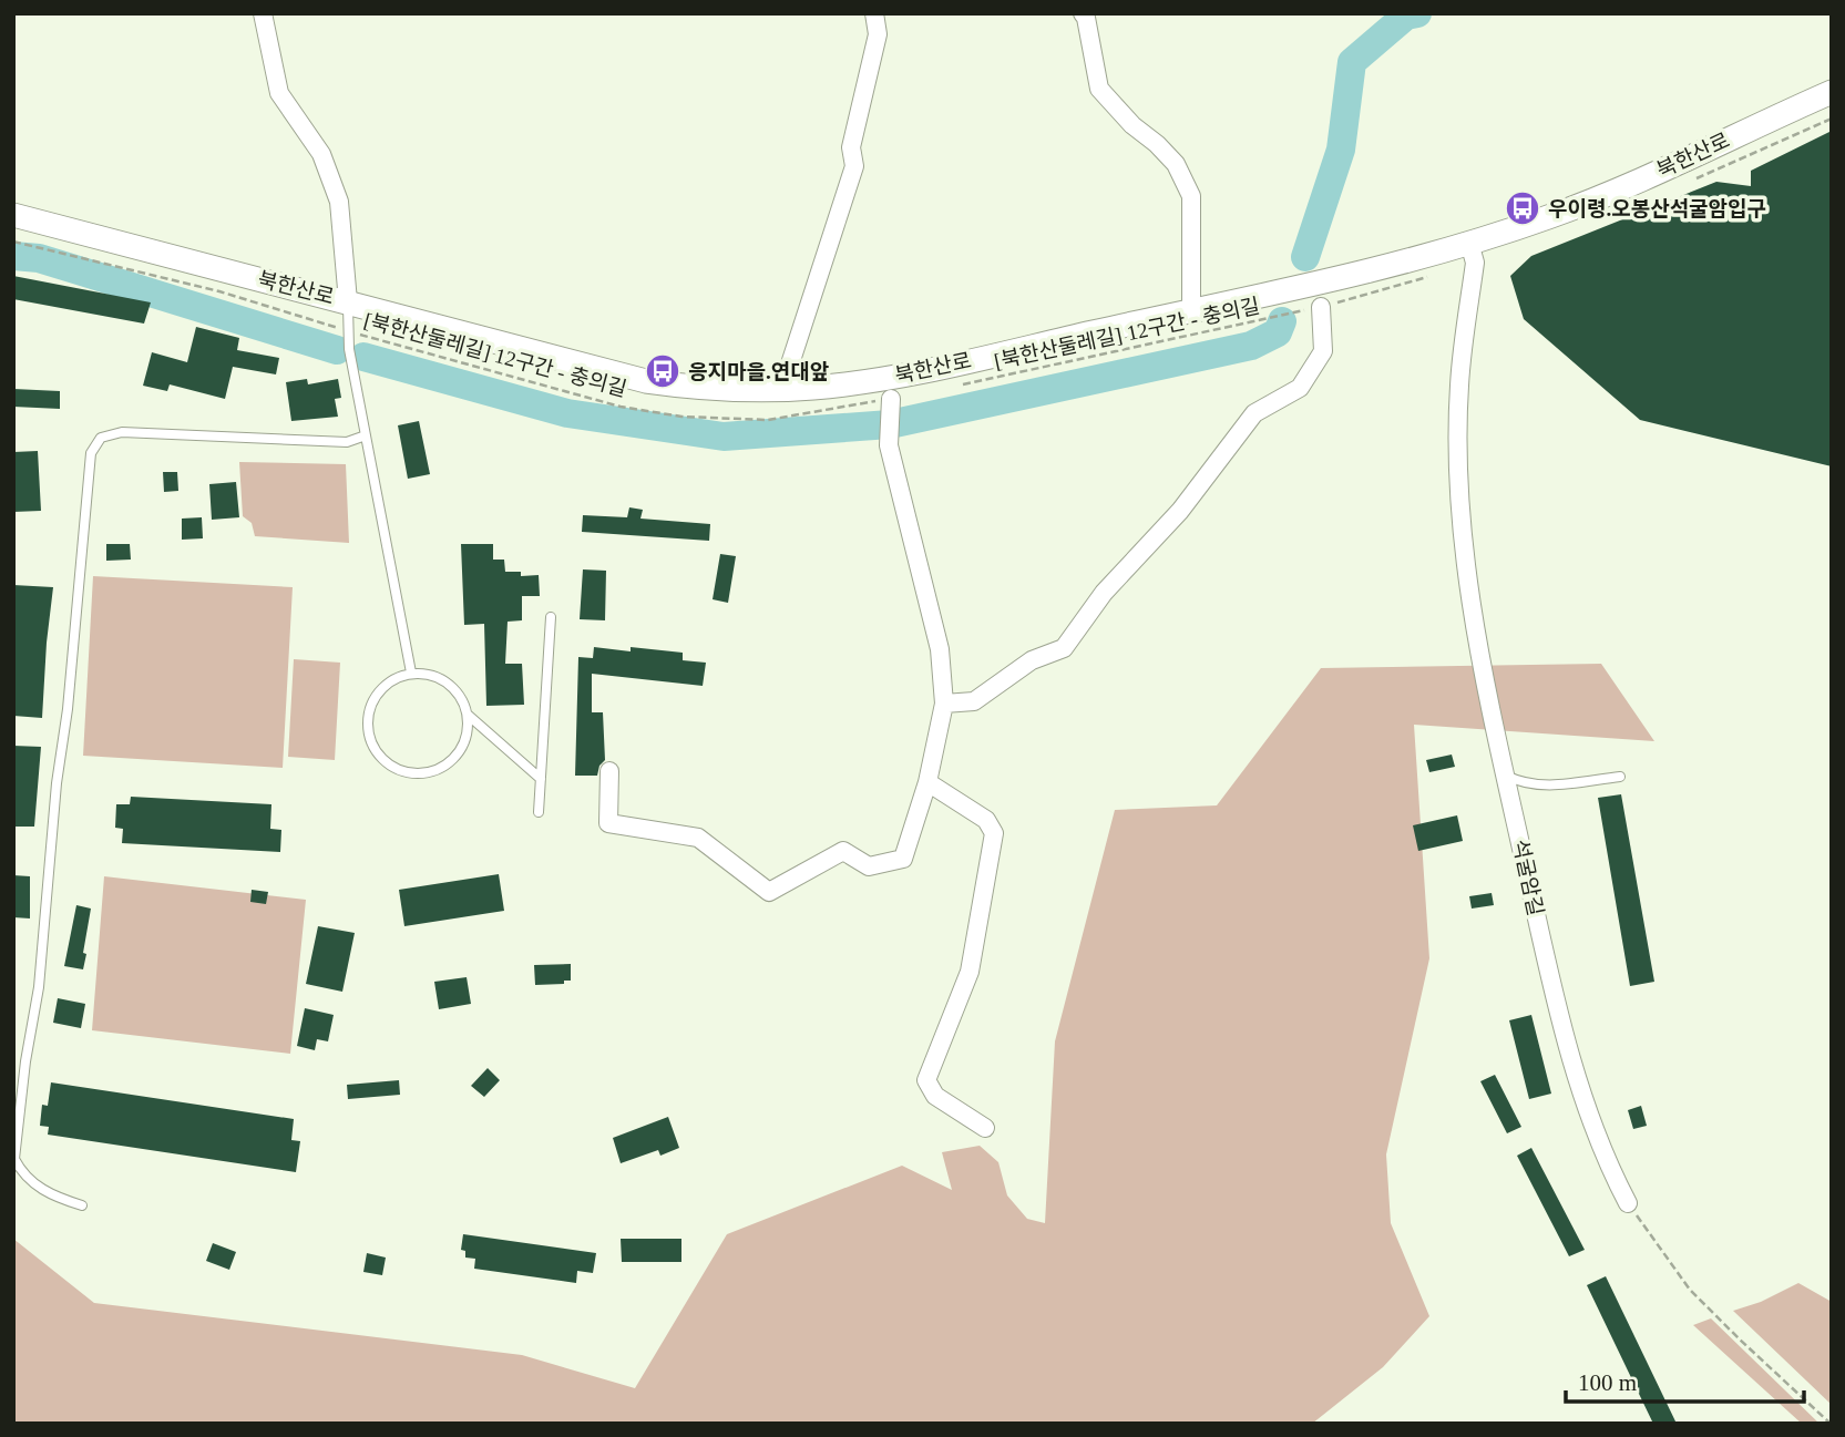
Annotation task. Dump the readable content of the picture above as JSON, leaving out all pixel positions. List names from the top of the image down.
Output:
{
  "streets": {
    "street": ["북한산로", "석굴암길"],
    "path": ["[북한산둘레길] 12구간 - 충의길"]
  },
  "crossings": [
    ["북한산로", "석굴암길"]
  ],
  "places": {
    "bus stop": ["우이령.오봉산석굴암입구", "응지마을.연대앞"]
  },
  "scale_bar": "100 m"
}
